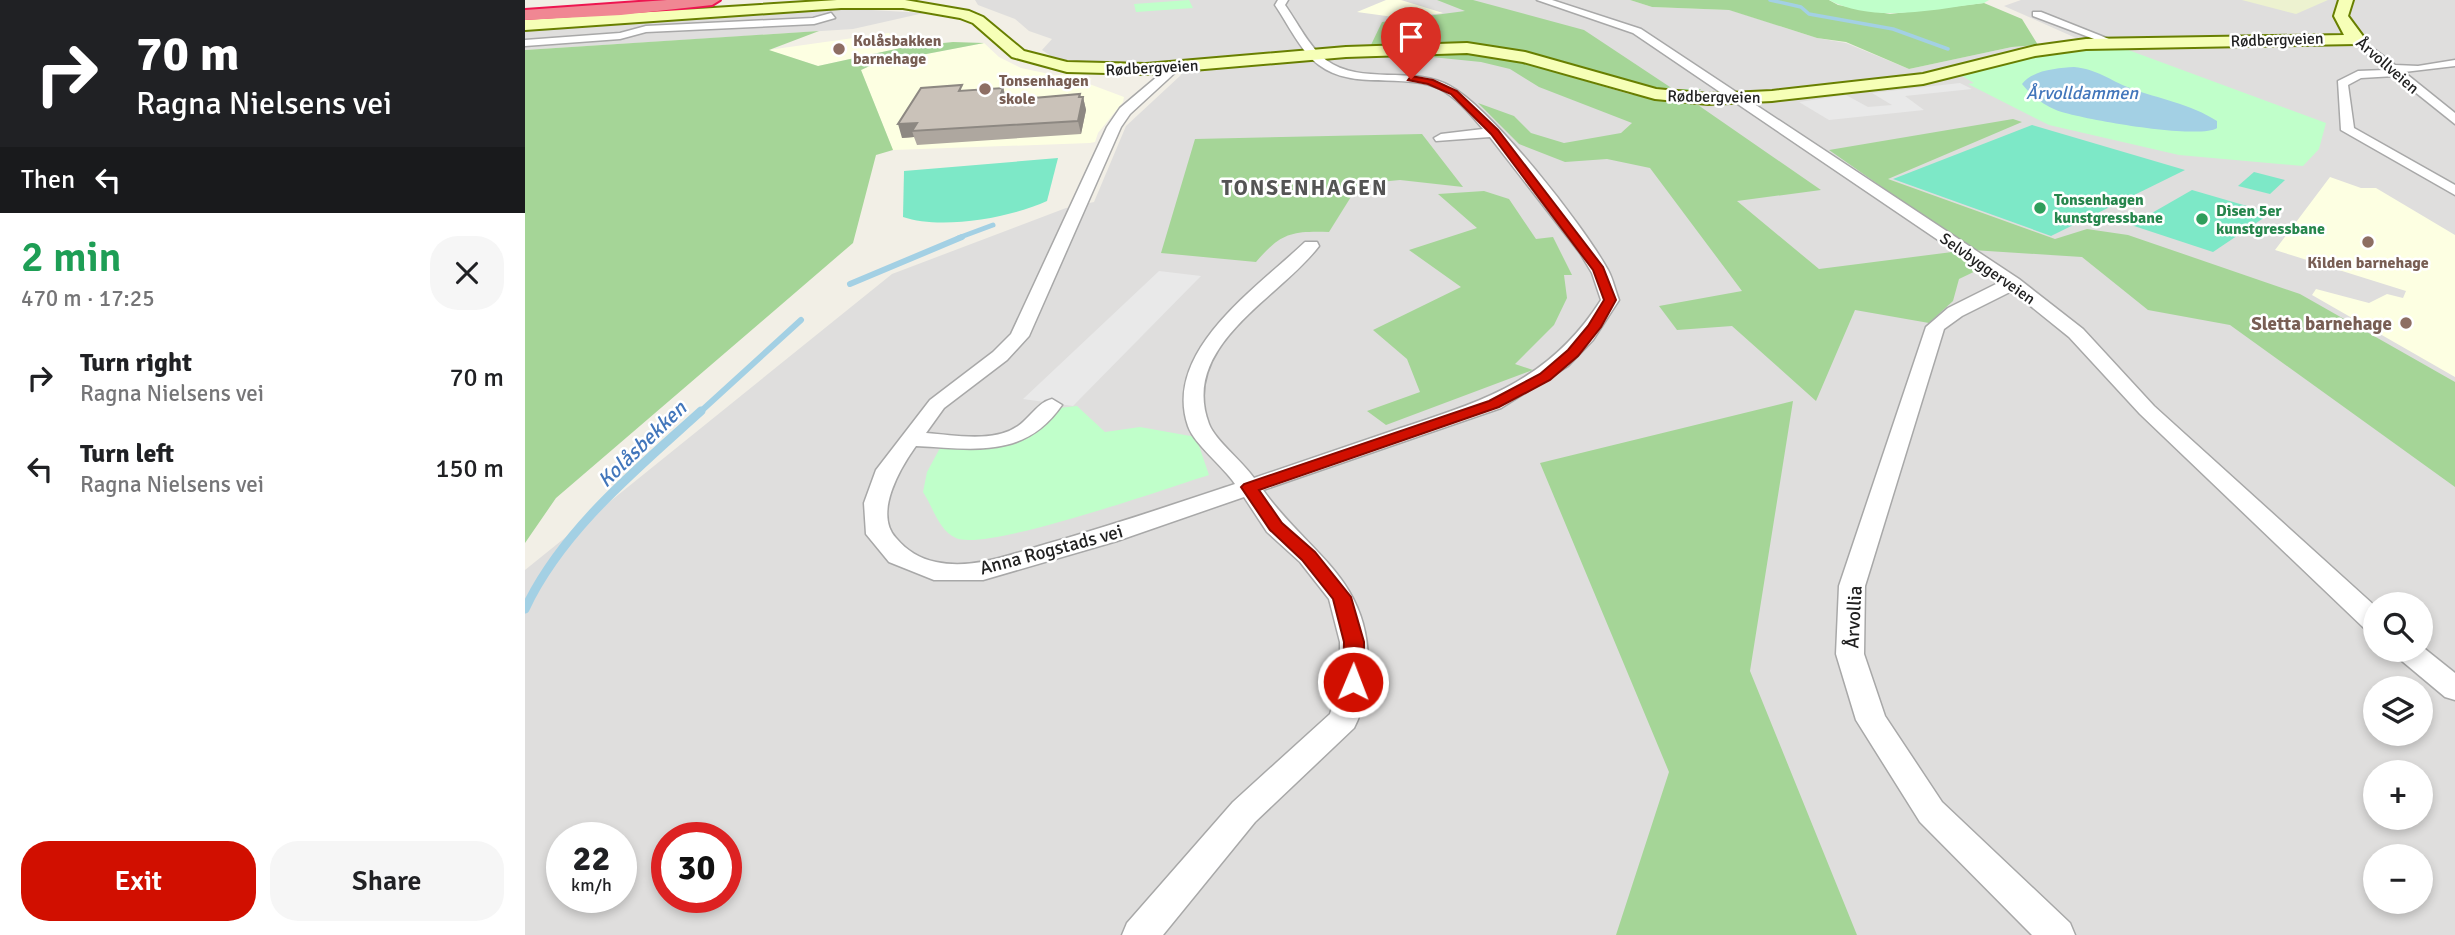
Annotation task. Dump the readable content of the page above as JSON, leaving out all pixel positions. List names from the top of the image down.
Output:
{
  "streets": {
    "street": [
      "Rødbergveien",
      "Årvollveien",
      "Selvbyggerveien",
      "Anna Rogstads vei",
      "Årvollia"
    ]
  },
  "crossings": [
    ["Rødbergveien", "Årvollveien"],
    ["Rødbergveien", "Selvbyggerveien"],
    ["Rødbergveien", "Anna Rogstads vei"],
    ["Selvbyggerveien", "Årvollia"]
  ],
  "districts": ["TONSENHAGEN"],
  "water": ["Årvolldammen", "Kolåsbekken"],
  "places": [
    "Kolåsbakken barnehage",
    "Tonsenhagen skole",
    "Tonsenhagen kunstgressbane",
    "Disen 5er kunstgressbane",
    "Kilden barnehage",
    "Sletta barnehage"
  ],
  "page": {
    "turn": ["70 m", "Ragna Nielsens vei"],
    "then": "Then",
    "heading": ["2 min", "470 m · 17:25"],
    "list": [
      {
        "name": "Turn right",
        "note": "Ragna Nielsens vei",
        "value": "70 m"
      },
      {
        "name": "Turn left",
        "note": "Ragna Nielsens vei",
        "value": "150 m"
      }
    ],
    "map_buttons": ["+", "−"],
    "speed": "22 km/h",
    "limit": "30",
    "buttons": ["Exit", "Share"]
  }
}
